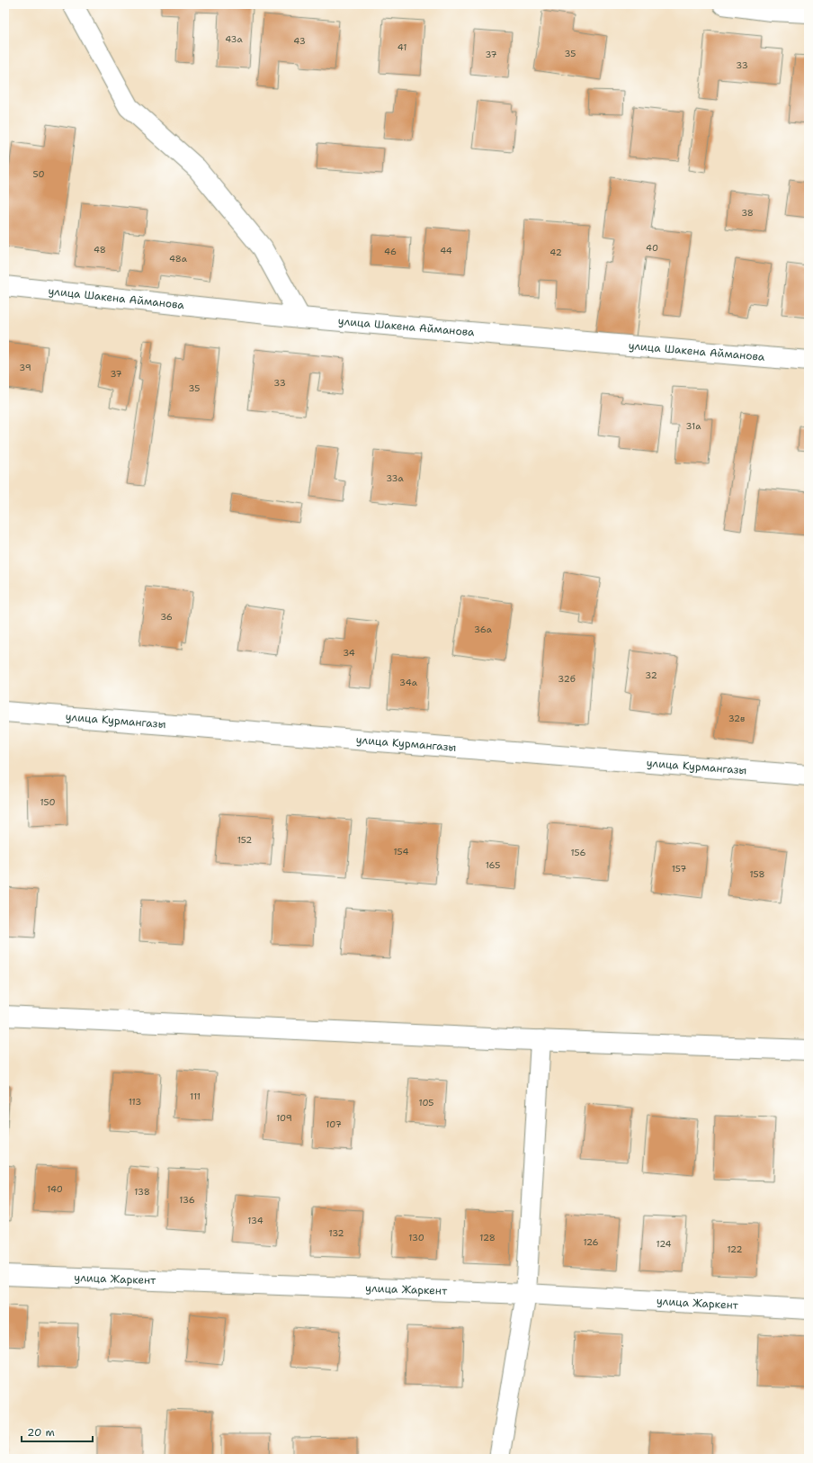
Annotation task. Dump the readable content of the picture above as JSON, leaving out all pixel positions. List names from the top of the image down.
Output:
{
  "streets": {
    "street": ["улица Шакена Айманова", "улица Курмангазы", "улица Жаркент"]
  },
  "house_numbers": [
    "43а",
    "43",
    "41",
    "35",
    "37",
    "33",
    "50",
    "38",
    "40",
    "48",
    "44",
    "46",
    "42",
    "48а",
    "39",
    "37",
    "33",
    "35",
    "31а",
    "33а",
    "36",
    "36а",
    "34",
    "32",
    "32б",
    "34а",
    "32в",
    "150",
    "152",
    "154",
    "156",
    "165",
    "157",
    "158",
    "111",
    "113",
    "105",
    "109",
    "107",
    "140",
    "138",
    "136",
    "134",
    "132",
    "130",
    "128",
    "126",
    "124",
    "122"
  ],
  "scale_bar": "20 m"
}
